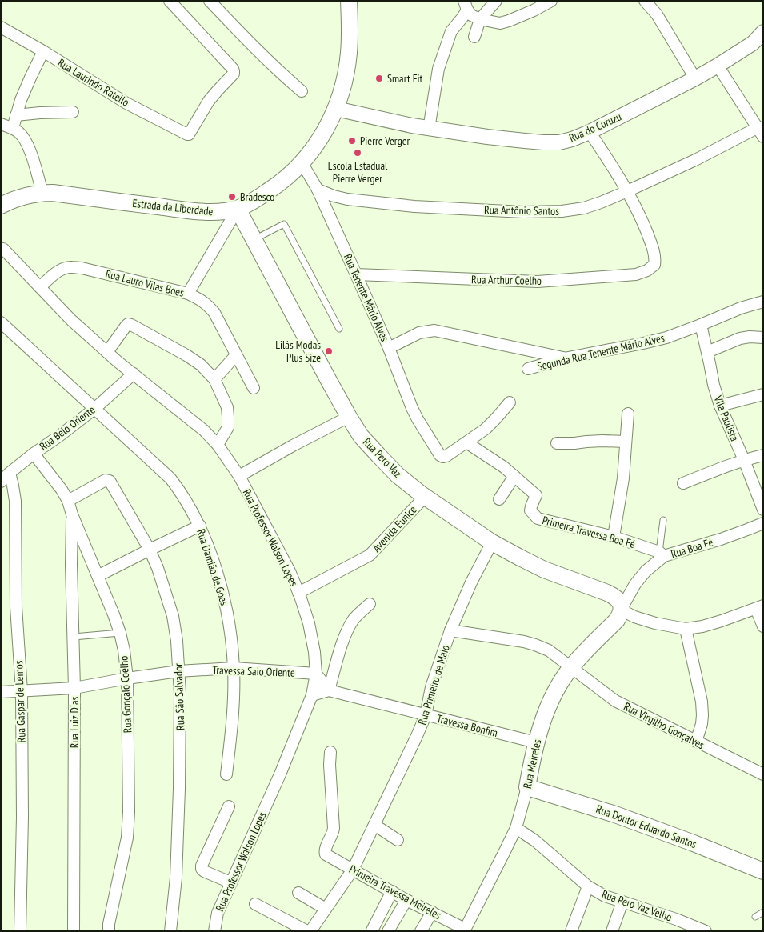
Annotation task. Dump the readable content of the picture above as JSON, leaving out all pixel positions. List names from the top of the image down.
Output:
{
  "streets": {
    "main road": [
      "Estrada da Liberdade",
      "Rua Pero Vaz",
      "Rua Meireles",
      "Rua Doutor Eduardo Santos"
    ],
    "street": [
      "Rua Laurindo Ratello",
      "Rua do Curuzu",
      "Rua Antônio Santos",
      "Rua Arthur Coelho",
      "Rua Lauro Vilas Boes",
      "Rua Tenente Mário Alves",
      "Segunda Rua Tenente Mário Alves",
      "Vila Paulista",
      "Rua Belo Oriente",
      "Avenida Eunice",
      "Primeira Travessa Boa Fé",
      "Rua Professor Walson Lopes",
      "Rua Boa Fé",
      "Rua Damião de Góes",
      "Travessa Saio Oriente",
      "Rua Primeiro de Maio",
      "Rua Gonçalo Coelho",
      "Rua São Salvador",
      "Rua Gaspar de Lemos",
      "Rua Luiz Dias",
      "Travessa Bonfim",
      "Rua Virgilho Gonçalves",
      "Primeira Travessa Meireles",
      "Rua Pero Vaz Velho"
    ]
  },
  "crossings": [
    ["Rua do Curuzu", "Estrada da Liberdade"],
    ["Estrada da Liberdade", "Rua Tenente Mário Alves"],
    ["Estrada da Liberdade", "Rua Pero Vaz"],
    ["Rua Antônio Santos", "Rua Arthur Coelho"],
    ["Rua Antônio Santos", "Rua Tenente Mário Alves"],
    ["Rua Arthur Coelho", "Rua Tenente Mário Alves"],
    ["Rua Lauro Vilas Boes", "Rua Professor Walson Lopes"],
    ["Segunda Rua Tenente Mário Alves", "Vila Paulista"],
    ["Rua Belo Oriente", "Rua Professor Walson Lopes"],
    ["Rua Belo Oriente", "Rua Damião de Góes"],
    ["Rua Belo Oriente", "Rua Gonçalo Coelho"],
    ["Rua Belo Oriente", "Rua Gaspar de Lemos"],
    ["Rua Pero Vaz", "Avenida Eunice"],
    ["Rua Pero Vaz", "Rua Boa Fé"],
    ["Rua Pero Vaz", "Rua Primeiro de Maio"],
    ["Rua Pero Vaz", "Rua Meireles"],
    ["Avenida Eunice", "Rua Professor Walson Lopes"],
    ["Primeira Travessa Boa Fé", "Rua Boa Fé"],
    ["Rua Professor Walson Lopes", "Travessa Saio Oriente"],
    ["Rua Boa Fé", "Rua Meireles"],
    ["Rua Damião de Góes", "Travessa Saio Oriente"],
    ["Travessa Saio Oriente", "Rua Gonçalo Coelho"],
    ["Travessa Saio Oriente", "Rua São Salvador"],
    ["Travessa Saio Oriente", "Rua Gaspar de Lemos"],
    ["Travessa Saio Oriente", "Rua Luiz Dias"],
    ["Rua Primeiro de Maio", "Travessa Bonfim"],
    ["Rua Primeiro de Maio", "Rua Virgilho Gonçalves"],
    ["Rua Primeiro de Maio", "Primeira Travessa Meireles"],
    ["Rua Gonçalo Coelho", "Rua São Salvador"],
    ["Rua Gonçalo Coelho", "Rua Luiz Dias"],
    ["Travessa Bonfim", "Rua Meireles"],
    ["Rua Virgilho Gonçalves", "Rua Meireles"],
    ["Rua Meireles", "Rua Doutor Eduardo Santos"],
    ["Rua Meireles", "Primeira Travessa Meireles"],
    ["Rua Meireles", "Rua Pero Vaz Velho"]
  ],
  "places": [
    "Smart Fit",
    "Pierre Verger",
    "Escola Estadual Pierre Verger",
    "Bradesco",
    "Lilás Modas Plus Size"
  ]
}
